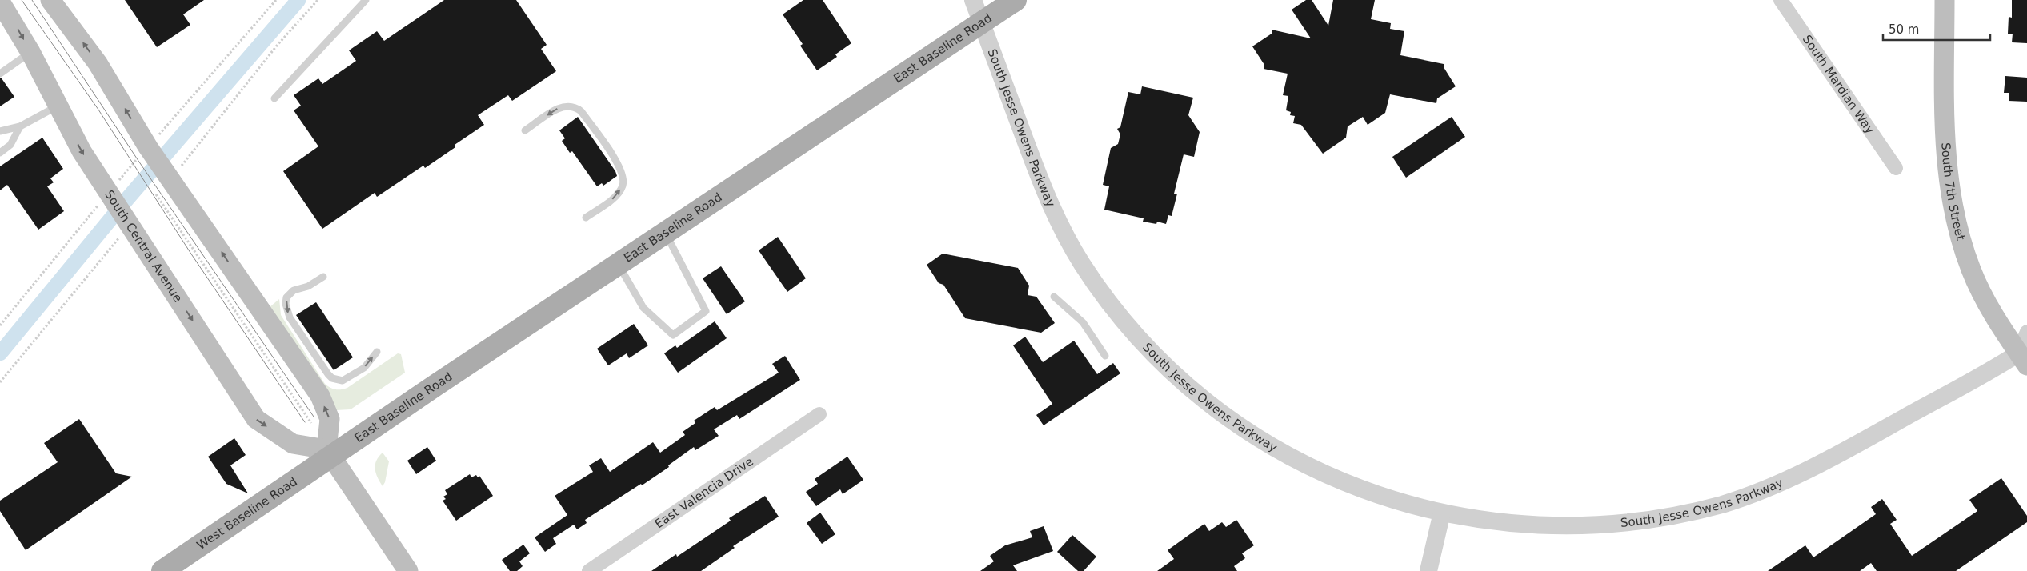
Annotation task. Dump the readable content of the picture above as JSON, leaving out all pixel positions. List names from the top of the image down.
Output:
{
  "streets": {
    "main road": [
      "East Baseline Road",
      "South 7th Street",
      "South Central Avenue",
      "West Baseline Road"
    ],
    "street": ["South Mardian Way", "South Jesse Owens Parkway", "East Valencia Drive"]
  },
  "crossings": [
    ["East Baseline Road", "South Jesse Owens Parkway"],
    ["East Baseline Road", "South Central Avenue"],
    ["East Baseline Road", "West Baseline Road"],
    ["South Jesse Owens Parkway", "South 7th Street"],
    ["South Central Avenue", "West Baseline Road"]
  ],
  "scale_bar": "50 m"
}
